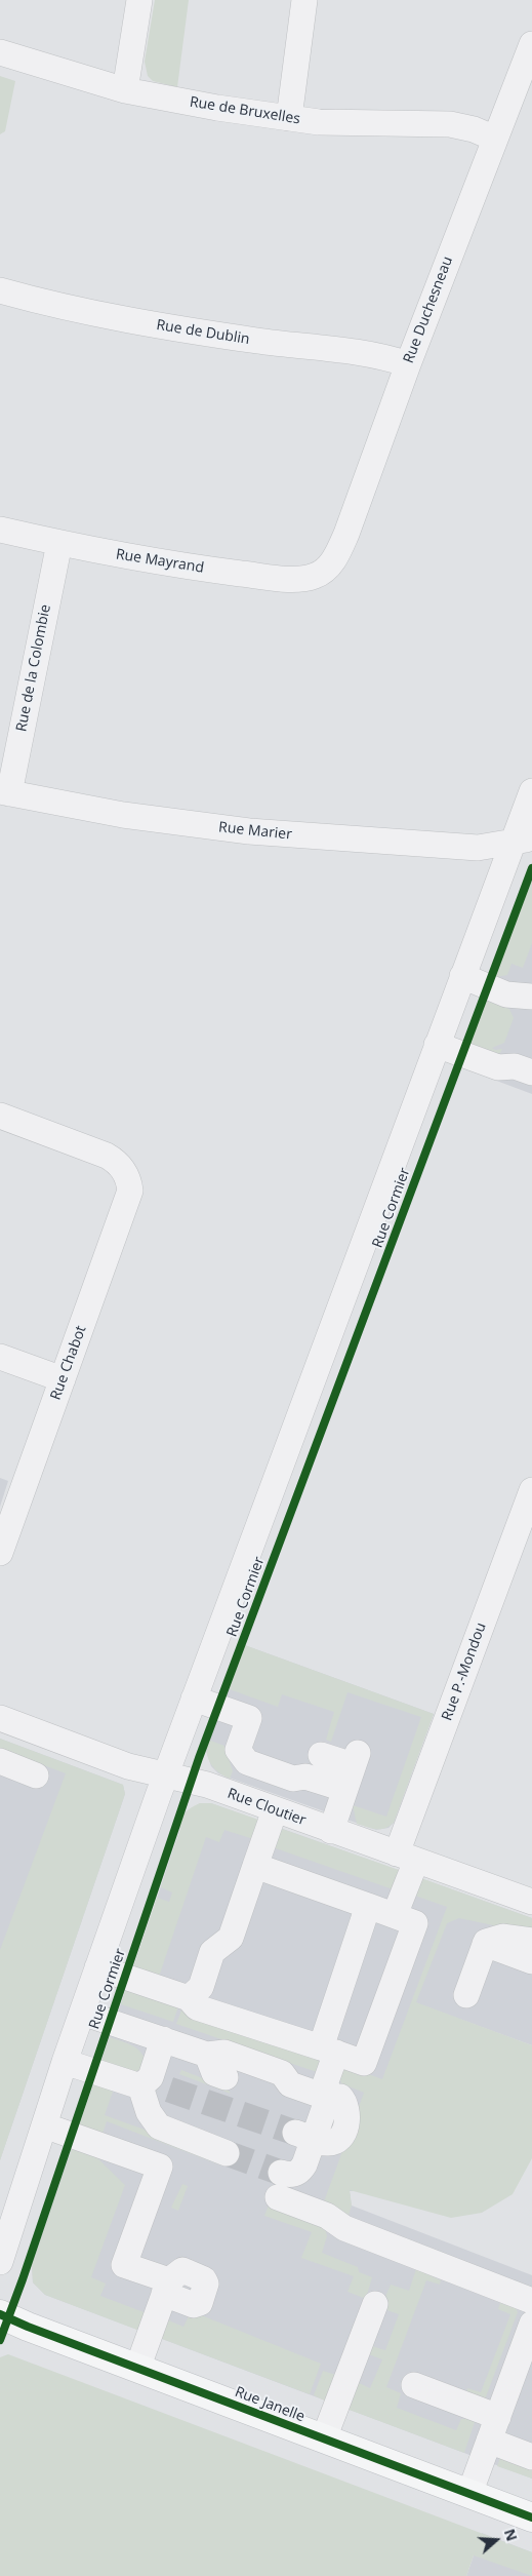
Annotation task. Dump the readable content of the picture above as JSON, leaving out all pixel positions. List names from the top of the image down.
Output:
{
  "streets": {
    "main road": ["Rue Janelle"],
    "street": [
      "Rue de Bruxelles",
      "Rue Duchesneau",
      "Rue de Dublin",
      "Rue Mayrand",
      "Rue de la Colombie",
      "Rue Marier",
      "Rue Cormier",
      "Rue Chabot",
      "Rue P.-Mondou",
      "Rue Cloutier"
    ]
  },
  "crossings": [
    ["Rue de Bruxelles", "Rue Duchesneau"],
    ["Rue Duchesneau", "Rue de Dublin"],
    ["Rue Duchesneau", "Rue Mayrand"],
    ["Rue Mayrand", "Rue de la Colombie"],
    ["Rue de la Colombie", "Rue Marier"],
    ["Rue Marier", "Rue Cormier"],
    ["Rue Cormier", "Rue Cloutier"],
    ["Rue P.-Mondou", "Rue Cloutier"]
  ],
  "north": "right"
}
